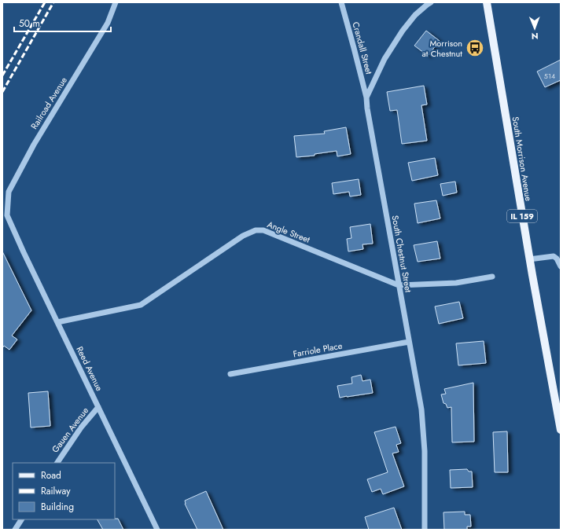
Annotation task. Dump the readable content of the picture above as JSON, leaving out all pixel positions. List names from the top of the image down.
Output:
{
  "streets": {
    "main road": ["South Morrison Avenue", "IL 159"],
    "street": [
      "Crandall Street",
      "Railroad Avenue",
      "Angle Street",
      "South Chestnut Street",
      "Farriole Place",
      "Reed Avenue",
      "Gauen Avenue"
    ]
  },
  "crossings": [
    ["Crandall Street", "South Chestnut Street"],
    ["Railroad Avenue", "Reed Avenue"],
    ["Angle Street", "South Chestnut Street"],
    ["Angle Street", "Reed Avenue"],
    ["South Chestnut Street", "Farriole Place"],
    ["Reed Avenue", "Gauen Avenue"]
  ],
  "places": {
    "bus stop": ["Morrison at Chestnut"]
  },
  "house_numbers": ["514"],
  "legend": ["Road", "Railway", "Building"],
  "scale_bar": "50 m",
  "north": "bottom"
}
